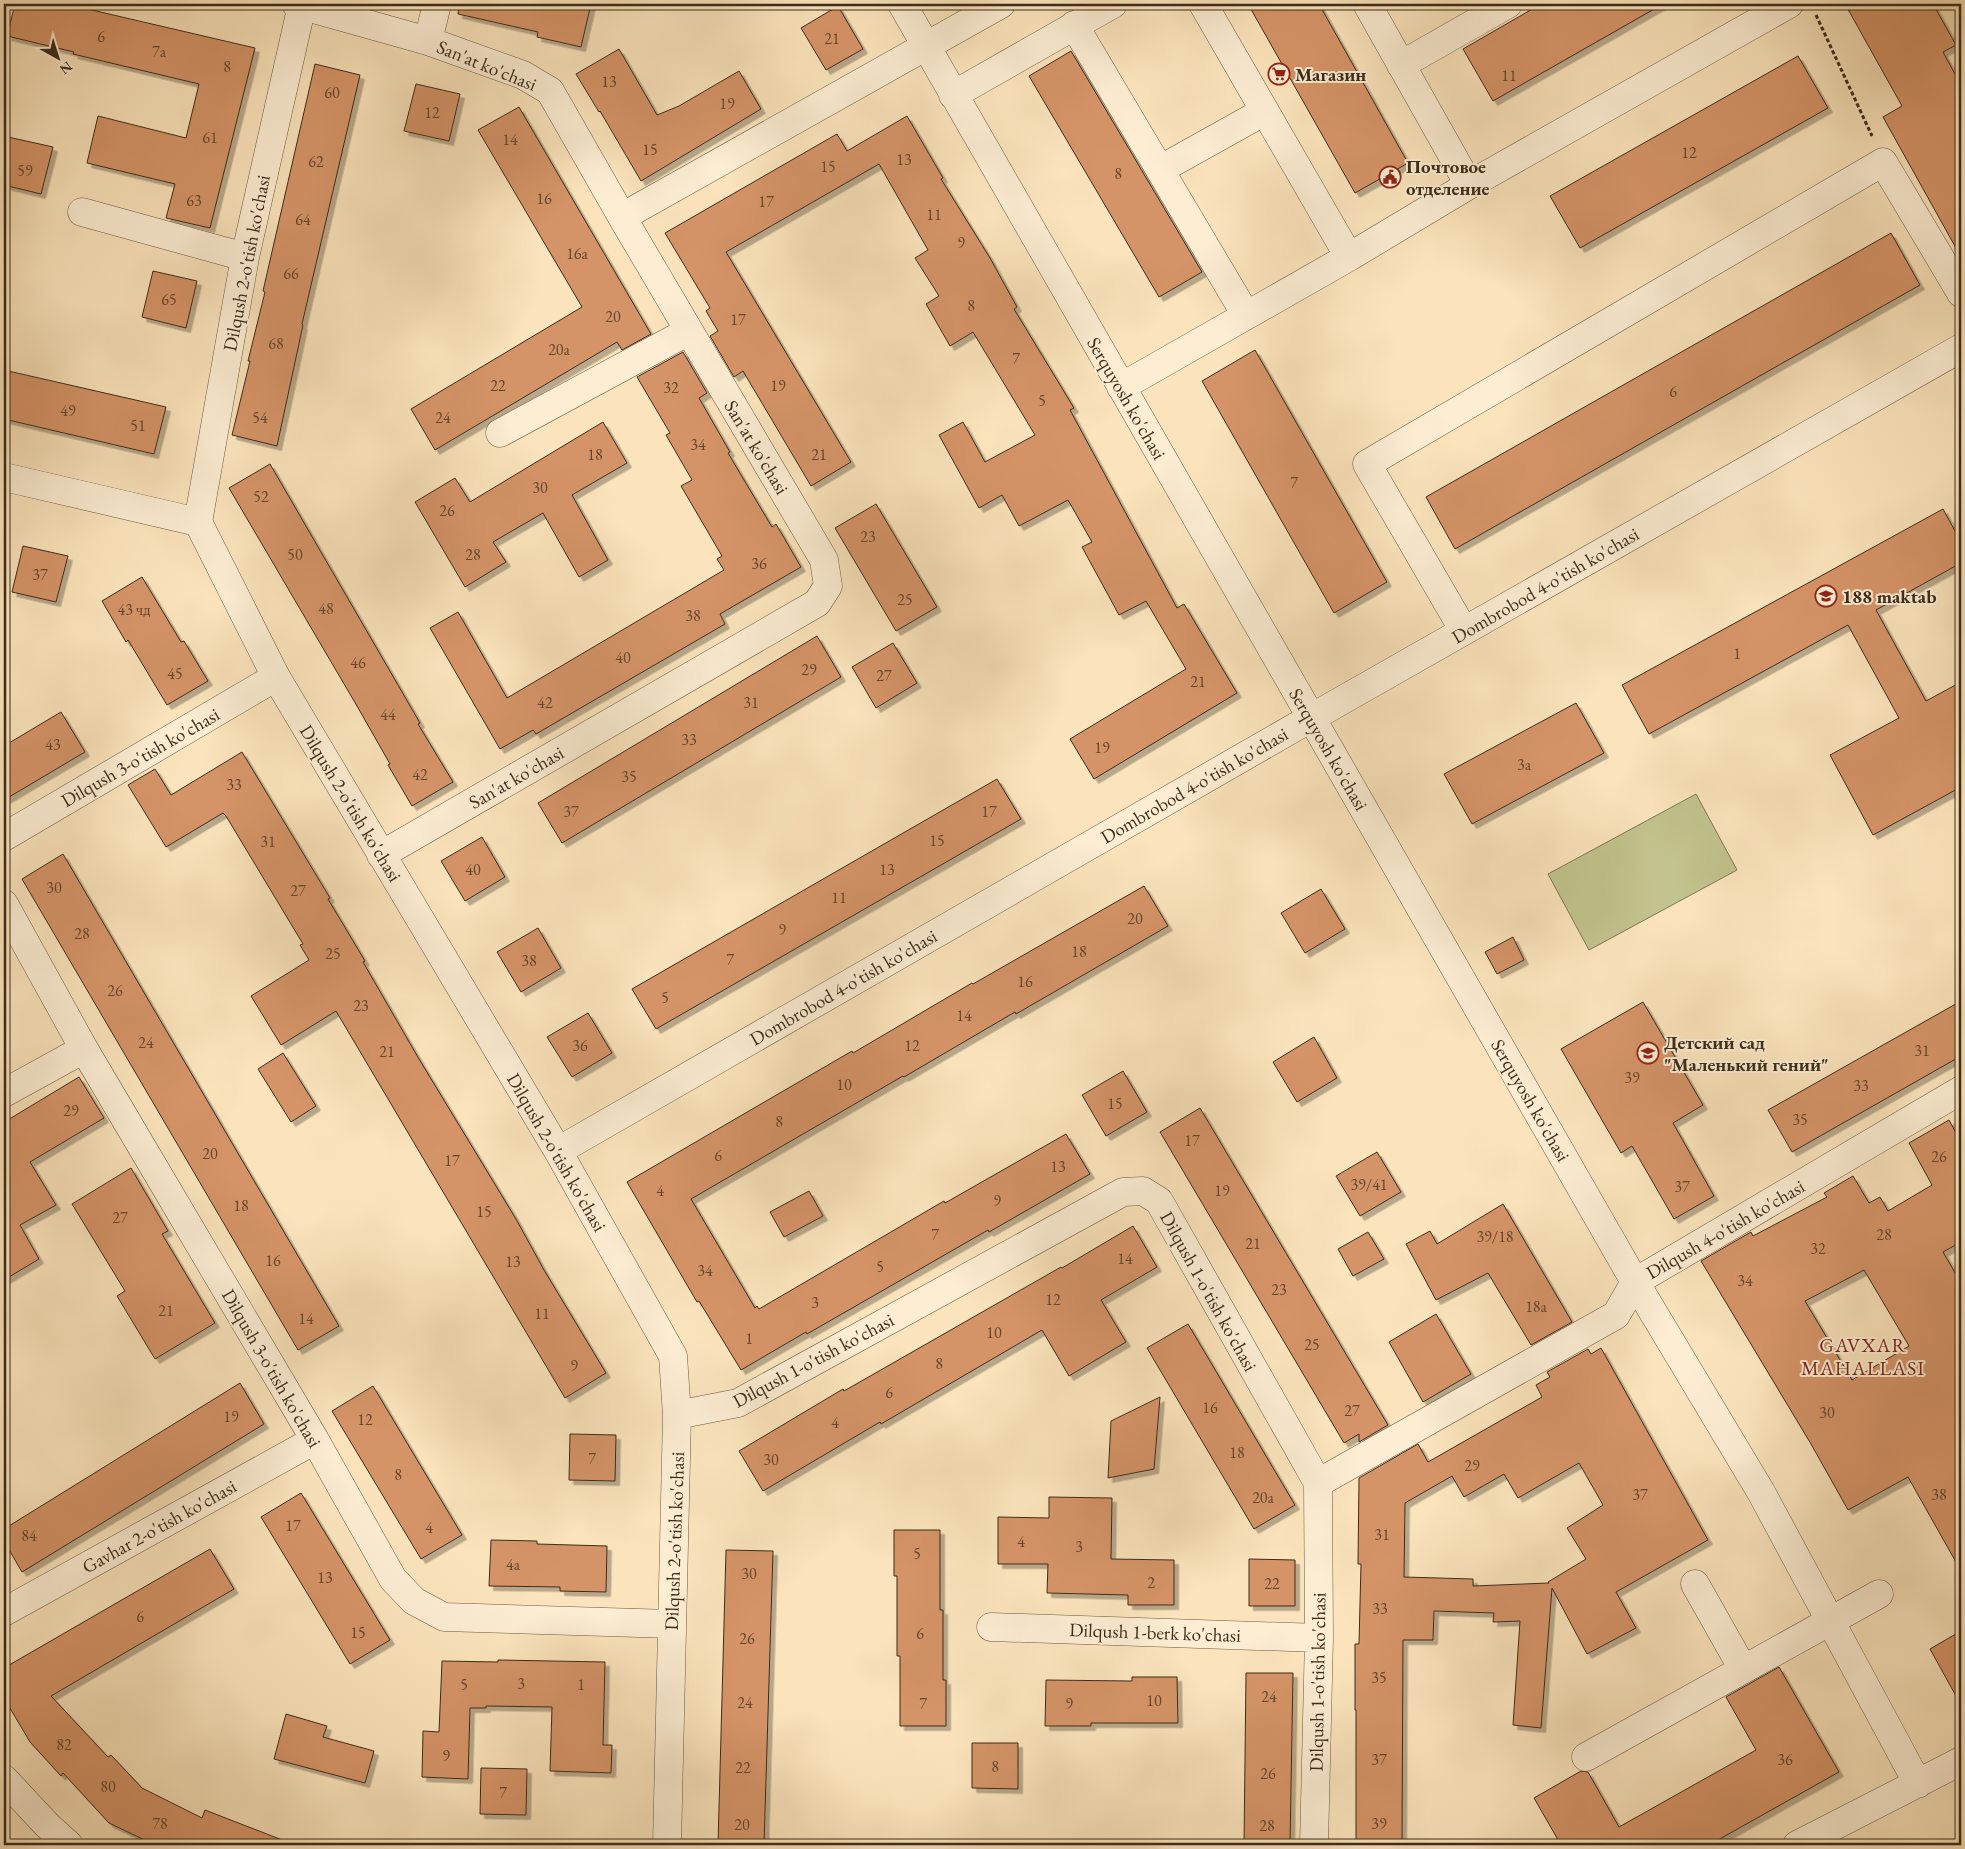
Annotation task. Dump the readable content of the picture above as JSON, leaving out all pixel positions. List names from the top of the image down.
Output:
{
  "streets": {
    "street": [
      "San'at ko'chasi",
      "Dilqush 2-o'tish ko'chasi",
      "Serquyosh ko'chasi",
      "Dombrobod 4-o'tish ko'chasi",
      "Dilqush 3-o'tish ko'chasi",
      "Dilqush 4-o'tish ko'chasi",
      "Dilqush 1-o'tish ko'chasi",
      "Gavhar 2-o'tish ko'chasi",
      "Dilqush 1-berk ko'chasi"
    ]
  },
  "crossings": [
    ["San'at ko'chasi", "Dilqush 2-o'tish ko'chasi"],
    ["Dilqush 2-o'tish ko'chasi", "Dombrobod 4-o'tish ko'chasi"],
    ["Dilqush 2-o'tish ko'chasi", "Dilqush 3-o'tish ko'chasi"],
    ["Dilqush 2-o'tish ko'chasi", "Dilqush 1-o'tish ko'chasi"],
    ["Serquyosh ko'chasi", "Dombrobod 4-o'tish ko'chasi"],
    ["Serquyosh ko'chasi", "Dilqush 4-o'tish ko'chasi"],
    ["Dilqush 3-o'tish ko'chasi", "Gavhar 2-o'tish ko'chasi"],
    ["Dilqush 4-o'tish ko'chasi", "Dilqush 1-o'tish ko'chasi"],
    ["Dilqush 1-o'tish ko'chasi", "Dilqush 1-berk ko'chasi"]
  ],
  "districts": ["GAVXAR MAHALLASI"],
  "places": {
    "supermarket": ["Магазин"],
    "public building": ["Почтовое отделение"],
    "school or university": ["188 maktab", "Детский сад \"Маленький гений\""]
  },
  "house_numbers": [
    "6",
    "21",
    "7а",
    "8",
    "11",
    "13",
    "60",
    "19",
    "12",
    "61",
    "14",
    "15",
    "12",
    "13",
    "62",
    "15",
    "59",
    "8",
    "16",
    "63",
    "17",
    "11",
    "64",
    "9",
    "16a",
    "66",
    "65",
    "8",
    "20",
    "17",
    "68",
    "20a",
    "7",
    "22",
    "19",
    "32",
    "6",
    "5",
    "49",
    "54",
    "24",
    "51",
    "34",
    "18",
    "21",
    "7",
    "30",
    "52",
    "26",
    "23",
    "50",
    "28",
    "36",
    "37",
    "25",
    "48",
    "43 чд",
    "38",
    "1",
    "40",
    "46",
    "29",
    "45",
    "27",
    "21",
    "42",
    "31",
    "44",
    "33",
    "43",
    "19",
    "3a",
    "42",
    "35",
    "33",
    "37",
    "17",
    "15",
    "31",
    "40",
    "13",
    "30",
    "27",
    "11",
    "20",
    "9",
    "28",
    "18",
    "25",
    "7",
    "38",
    "16",
    "26",
    "5",
    "23",
    "14",
    "24",
    "36",
    "12",
    "31",
    "21",
    "39",
    "10",
    "33",
    "15",
    "29",
    "35",
    "8",
    "17",
    "20",
    "6",
    "26",
    "17",
    "13",
    "39/41",
    "37",
    "4",
    "19",
    "9",
    "18",
    "15",
    "27",
    "7",
    "28",
    "39/18",
    "21",
    "32",
    "14",
    "16",
    "13",
    "5",
    "34",
    "34",
    "23",
    "12",
    "3",
    "18a",
    "21",
    "11",
    "14",
    "10",
    "1",
    "25",
    "8",
    "9",
    "6",
    "16",
    "27",
    "30",
    "19",
    "12",
    "4",
    "18",
    "7",
    "30",
    "29",
    "8",
    "37",
    "38",
    "20a",
    "17",
    "4",
    "31",
    "84",
    "4",
    "3",
    "5",
    "4a",
    "30",
    "13",
    "2",
    "22",
    "33",
    "6",
    "15",
    "6",
    "26",
    "35",
    "3",
    "5",
    "1",
    "24",
    "10",
    "24",
    "7",
    "9",
    "82",
    "9",
    "37",
    "36",
    "8",
    "22",
    "26",
    "80",
    "7",
    "78",
    "39",
    "20",
    "28"
  ],
  "north": "bottom right"
}
